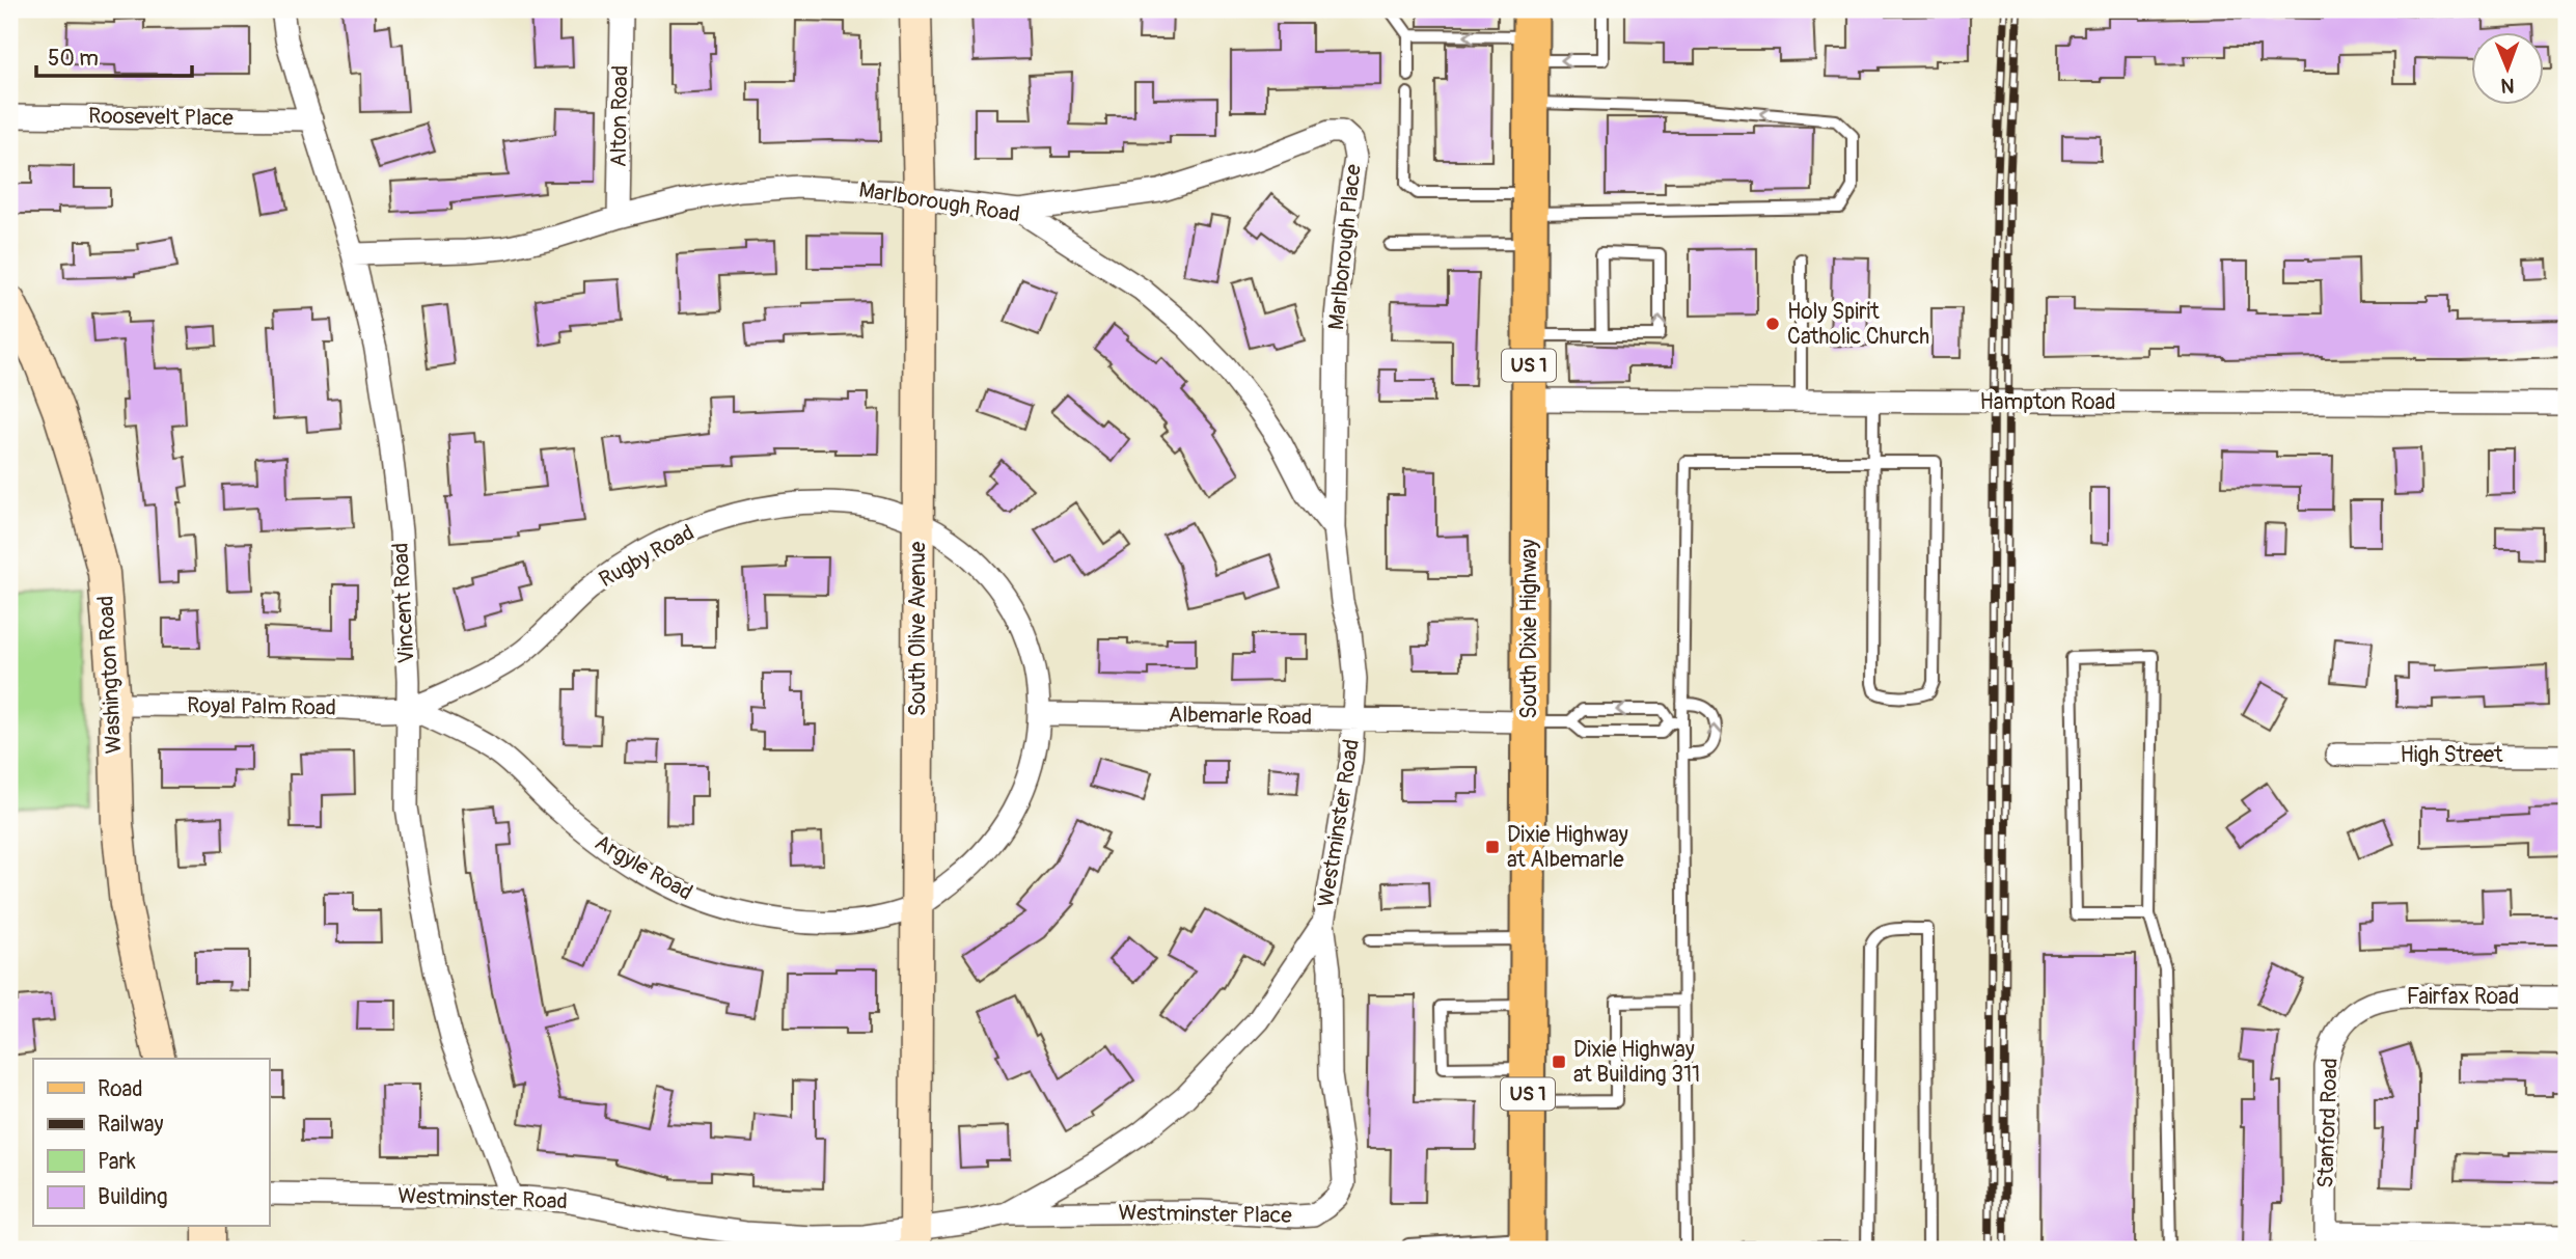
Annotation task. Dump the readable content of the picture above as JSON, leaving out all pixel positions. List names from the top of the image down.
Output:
{
  "streets": {
    "main road": ["US 1", "South Dixie Highway"],
    "street": [
      "Alton Road",
      "Roosevelt Place",
      "Marlborough Road",
      "Marlborough Place",
      "Hampton Road",
      "Rugby Road",
      "Vincent Road",
      "South Olive Avenue",
      "Washington Road",
      "Royal Palm Road",
      "Albemarle Road",
      "High Street",
      "Westminster Road",
      "Argyle Road",
      "Fairfax Road",
      "Stanford Road",
      "Westminster Place"
    ]
  },
  "crossings": [
    ["Alton Road", "Marlborough Road"],
    ["Roosevelt Place", "Vincent Road"],
    ["Marlborough Road", "Marlborough Place"],
    ["Marlborough Road", "Vincent Road"],
    ["Marlborough Road", "South Olive Avenue"],
    ["Hampton Road", "South Dixie Highway"],
    ["Rugby Road", "Vincent Road"],
    ["Rugby Road", "South Olive Avenue"],
    ["Rugby Road", "Royal Palm Road"],
    ["Rugby Road", "Albemarle Road"],
    ["Rugby Road", "Argyle Road"],
    ["Vincent Road", "Royal Palm Road"],
    ["Vincent Road", "Westminster Road"],
    ["Vincent Road", "Argyle Road"],
    ["South Olive Avenue", "Westminster Road"],
    ["South Olive Avenue", "Argyle Road"],
    ["South Dixie Highway", "Albemarle Road"],
    ["Washington Road", "Royal Palm Road"],
    ["Royal Palm Road", "Argyle Road"],
    ["Albemarle Road", "Westminster Road"],
    ["Westminster Road", "Westminster Place"],
    ["Fairfax Road", "Stanford Road"]
  ],
  "places": {
    "other": ["Holy Spirit Catholic Church"],
    "transit": ["Dixie Highway at Albemarle", "Dixie Highway at Building 311"]
  },
  "legend": [
    "Road",
    "Railway",
    "Park",
    "Building"
  ],
  "scale_bar": "50 m",
  "north": "bottom"
}
